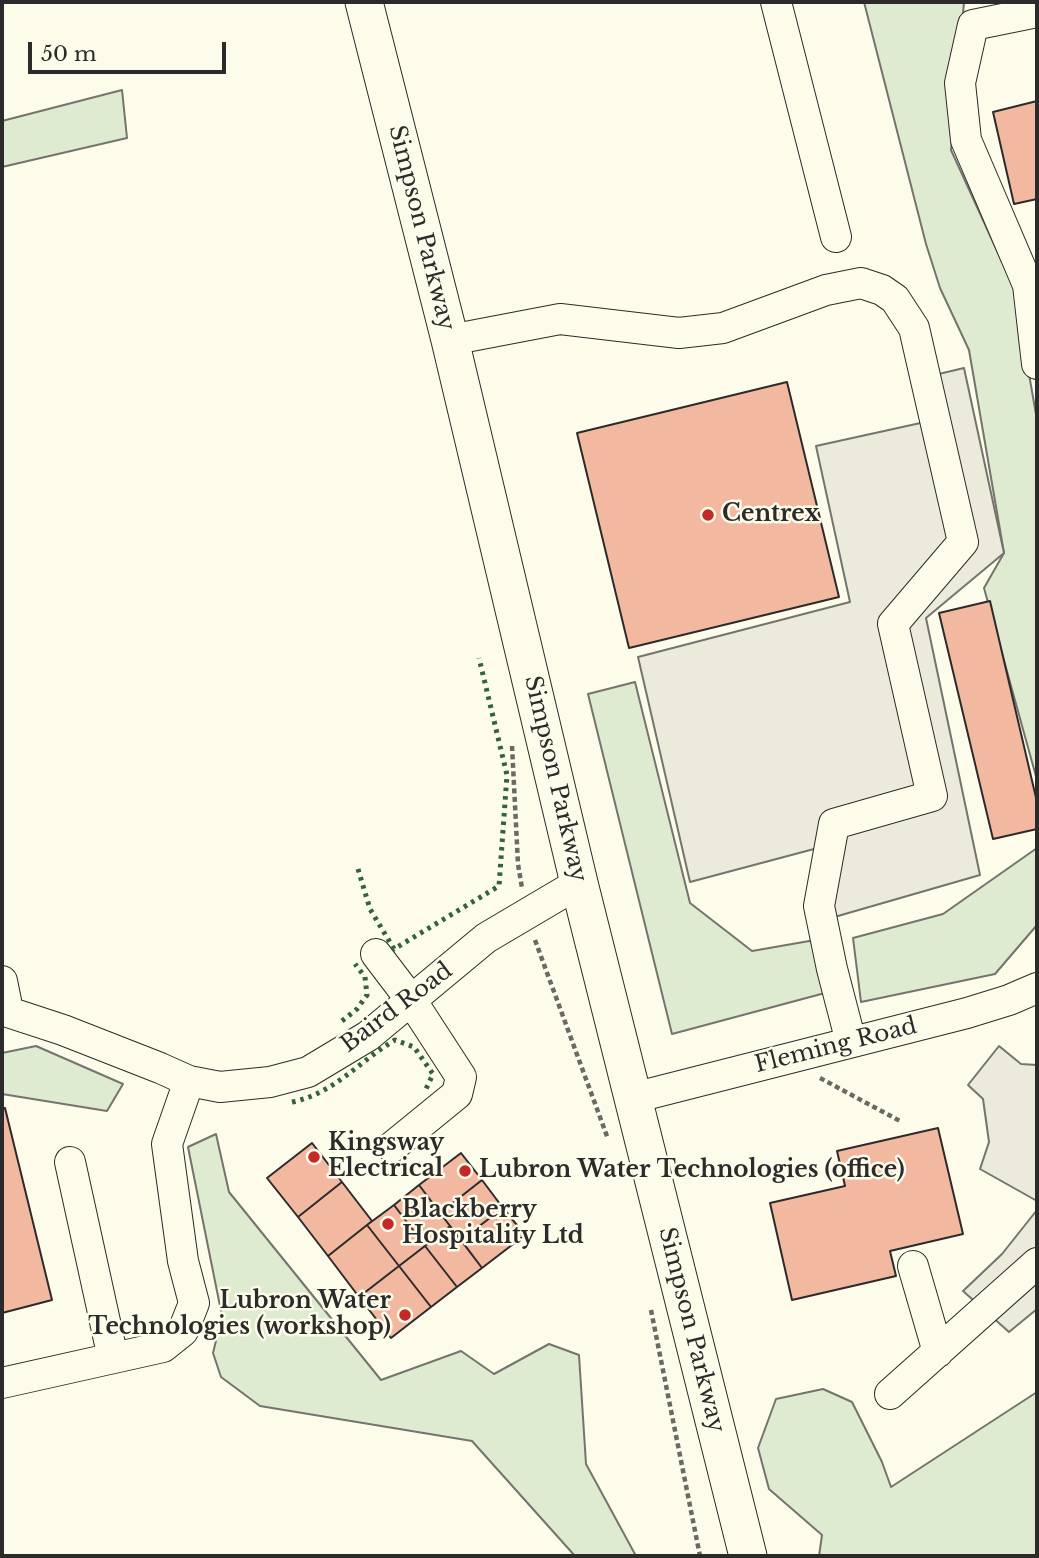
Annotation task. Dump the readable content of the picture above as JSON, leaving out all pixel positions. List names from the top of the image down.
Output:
{
  "streets": {
    "main road": ["Simpson Parkway"],
    "street": ["Baird Road", "Fleming Road"]
  },
  "crossings": [
    ["Simpson Parkway", "Baird Road"],
    ["Simpson Parkway", "Fleming Road"]
  ],
  "places": [
    "Centrex",
    "Kingsway Electrical",
    "Lubron Water Technologies (office)",
    "Blackberry Hospitality Ltd",
    "Lubron Water Technologies (workshop)"
  ],
  "scale_bar": "50 m"
}
